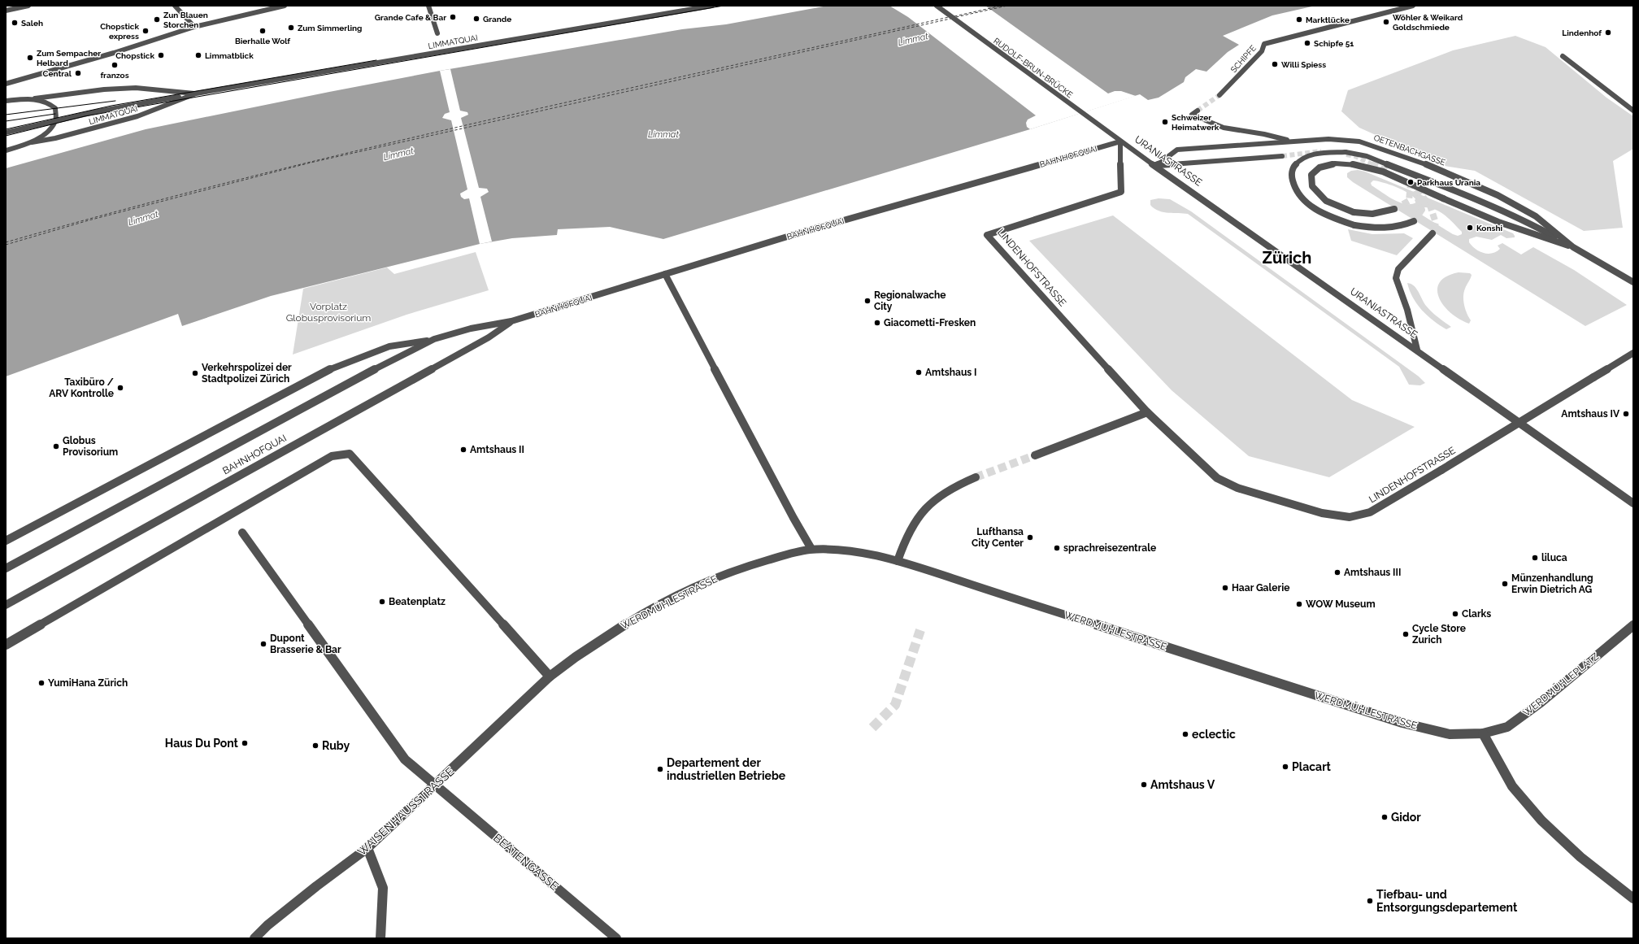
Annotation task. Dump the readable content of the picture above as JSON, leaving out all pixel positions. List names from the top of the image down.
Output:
{
  "streets": {
    "street": [
      "LIMMATQUAI",
      "SCHIPFE",
      "RUDOLF-BRUN-BRÜCKE",
      "OETENBACHGASSE",
      "BAHNHOFQUAI",
      "URANIASTRASSE",
      "LINDENHOFSTRASSE",
      "WERDMÜHLESTRASSE",
      "WERDMÜHLEPLATZ",
      "WAISENHAUSSTRASSE",
      "BEATENGASSE"
    ]
  },
  "crossings": [
    ["RUDOLF-BRUN-BRÜCKE", "BAHNHOFQUAI"],
    ["RUDOLF-BRUN-BRÜCKE", "URANIASTRASSE"],
    ["RUDOLF-BRUN-BRÜCKE", "LINDENHOFSTRASSE"],
    ["OETENBACHGASSE", "URANIASTRASSE"],
    ["BAHNHOFQUAI", "URANIASTRASSE"],
    ["BAHNHOFQUAI", "LINDENHOFSTRASSE"],
    ["URANIASTRASSE", "LINDENHOFSTRASSE"],
    ["WERDMÜHLESTRASSE", "WERDMÜHLEPLATZ"],
    ["WERDMÜHLESTRASSE", "WAISENHAUSSTRASSE"],
    ["WAISENHAUSSTRASSE", "BEATENGASSE"]
  ],
  "districts": ["Zürich"],
  "water": ["Limmat"],
  "parks": ["Vorplatz Globusprovisorium"],
  "places": [
    "Grande Cafe & Bar",
    "Grande",
    "Zun Blauen Storchen",
    "Marktlücke",
    "Wöhler & Weikard Goldschmiede",
    "Saleh",
    "Zum Simmerling",
    "Chopstick express",
    "Bierhalle Wolf",
    "Lindenhof",
    "Schipfe 51",
    "Chopstick",
    "Limmatblick",
    "Zum Sempacher Helbard",
    "Willi Spiess",
    "franzos",
    "Central",
    "Schweizer Heimatwerk",
    "Parkhaus Urania",
    "Konshi",
    "Regionalwache City",
    "Giacometti-Fresken",
    "Amtshaus I",
    "Verkehrspolizei der Stadtpolizei Zürich",
    "Taxibüro / ARV Kontrolle",
    "Amtshaus IV",
    "Globus Provisorium",
    "Amtshaus II",
    "Lufthansa City Center",
    "sprachreisezentrale",
    "liluca",
    "Amtshaus III",
    "Münzenhandlung Erwin Dietrich AG",
    "Haar Galerie",
    "Beatenplatz",
    "WOW Museum",
    "Clarks",
    "Cycle Store Zurich",
    "Dupont Brasserie & Bar",
    "YumiHana Zürich",
    "eclectic",
    "Haus Du Pont",
    "Ruby",
    "Placart",
    "Departement der industriellen Betriebe",
    "Amtshaus V",
    "Gidor",
    "Tiefbau- und Entsorgungsdepartement"
  ]
}
